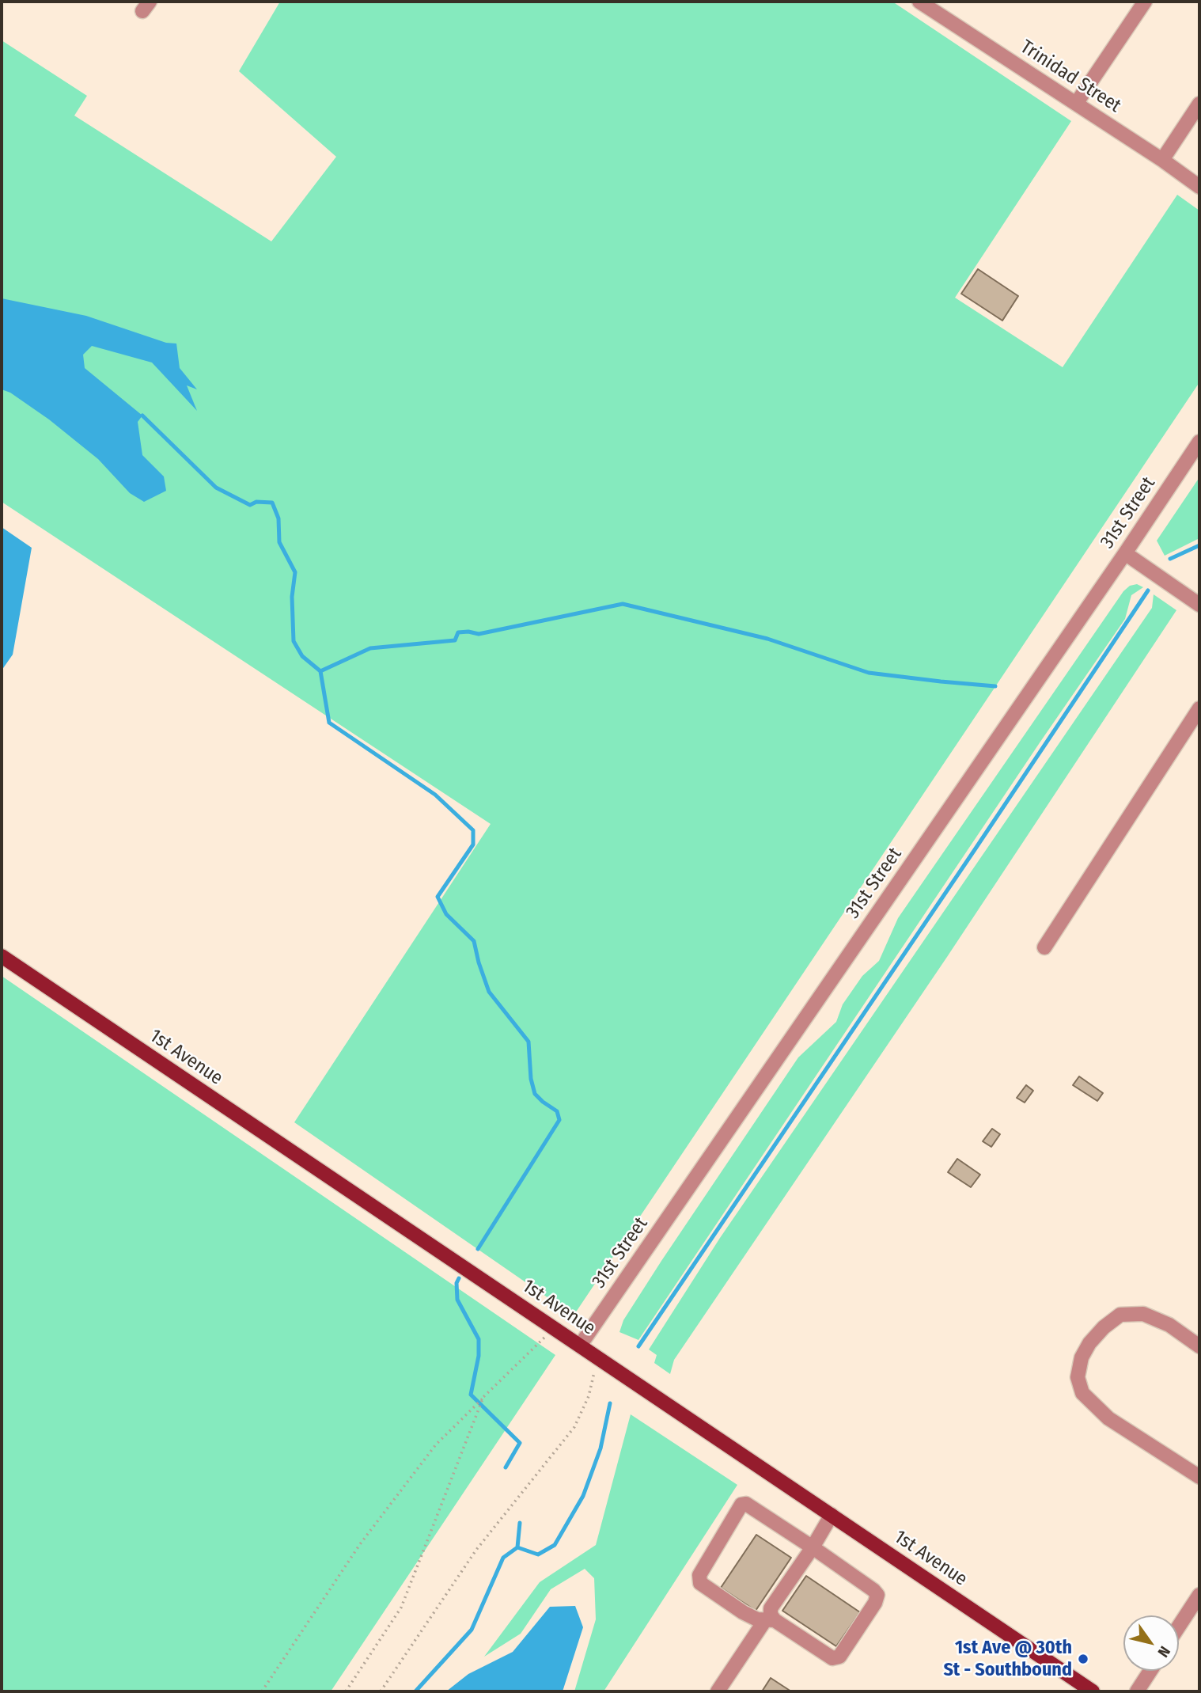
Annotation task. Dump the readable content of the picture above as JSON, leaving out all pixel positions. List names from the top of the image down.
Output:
{
  "streets": {
    "main road": ["1st Avenue"],
    "street": ["Trinidad Street", "31st Street"]
  },
  "crossings": [
    ["31st Street", "1st Avenue"]
  ],
  "places": ["1st Ave @ 30th St - Southbound"],
  "north": "bottom right"
}
